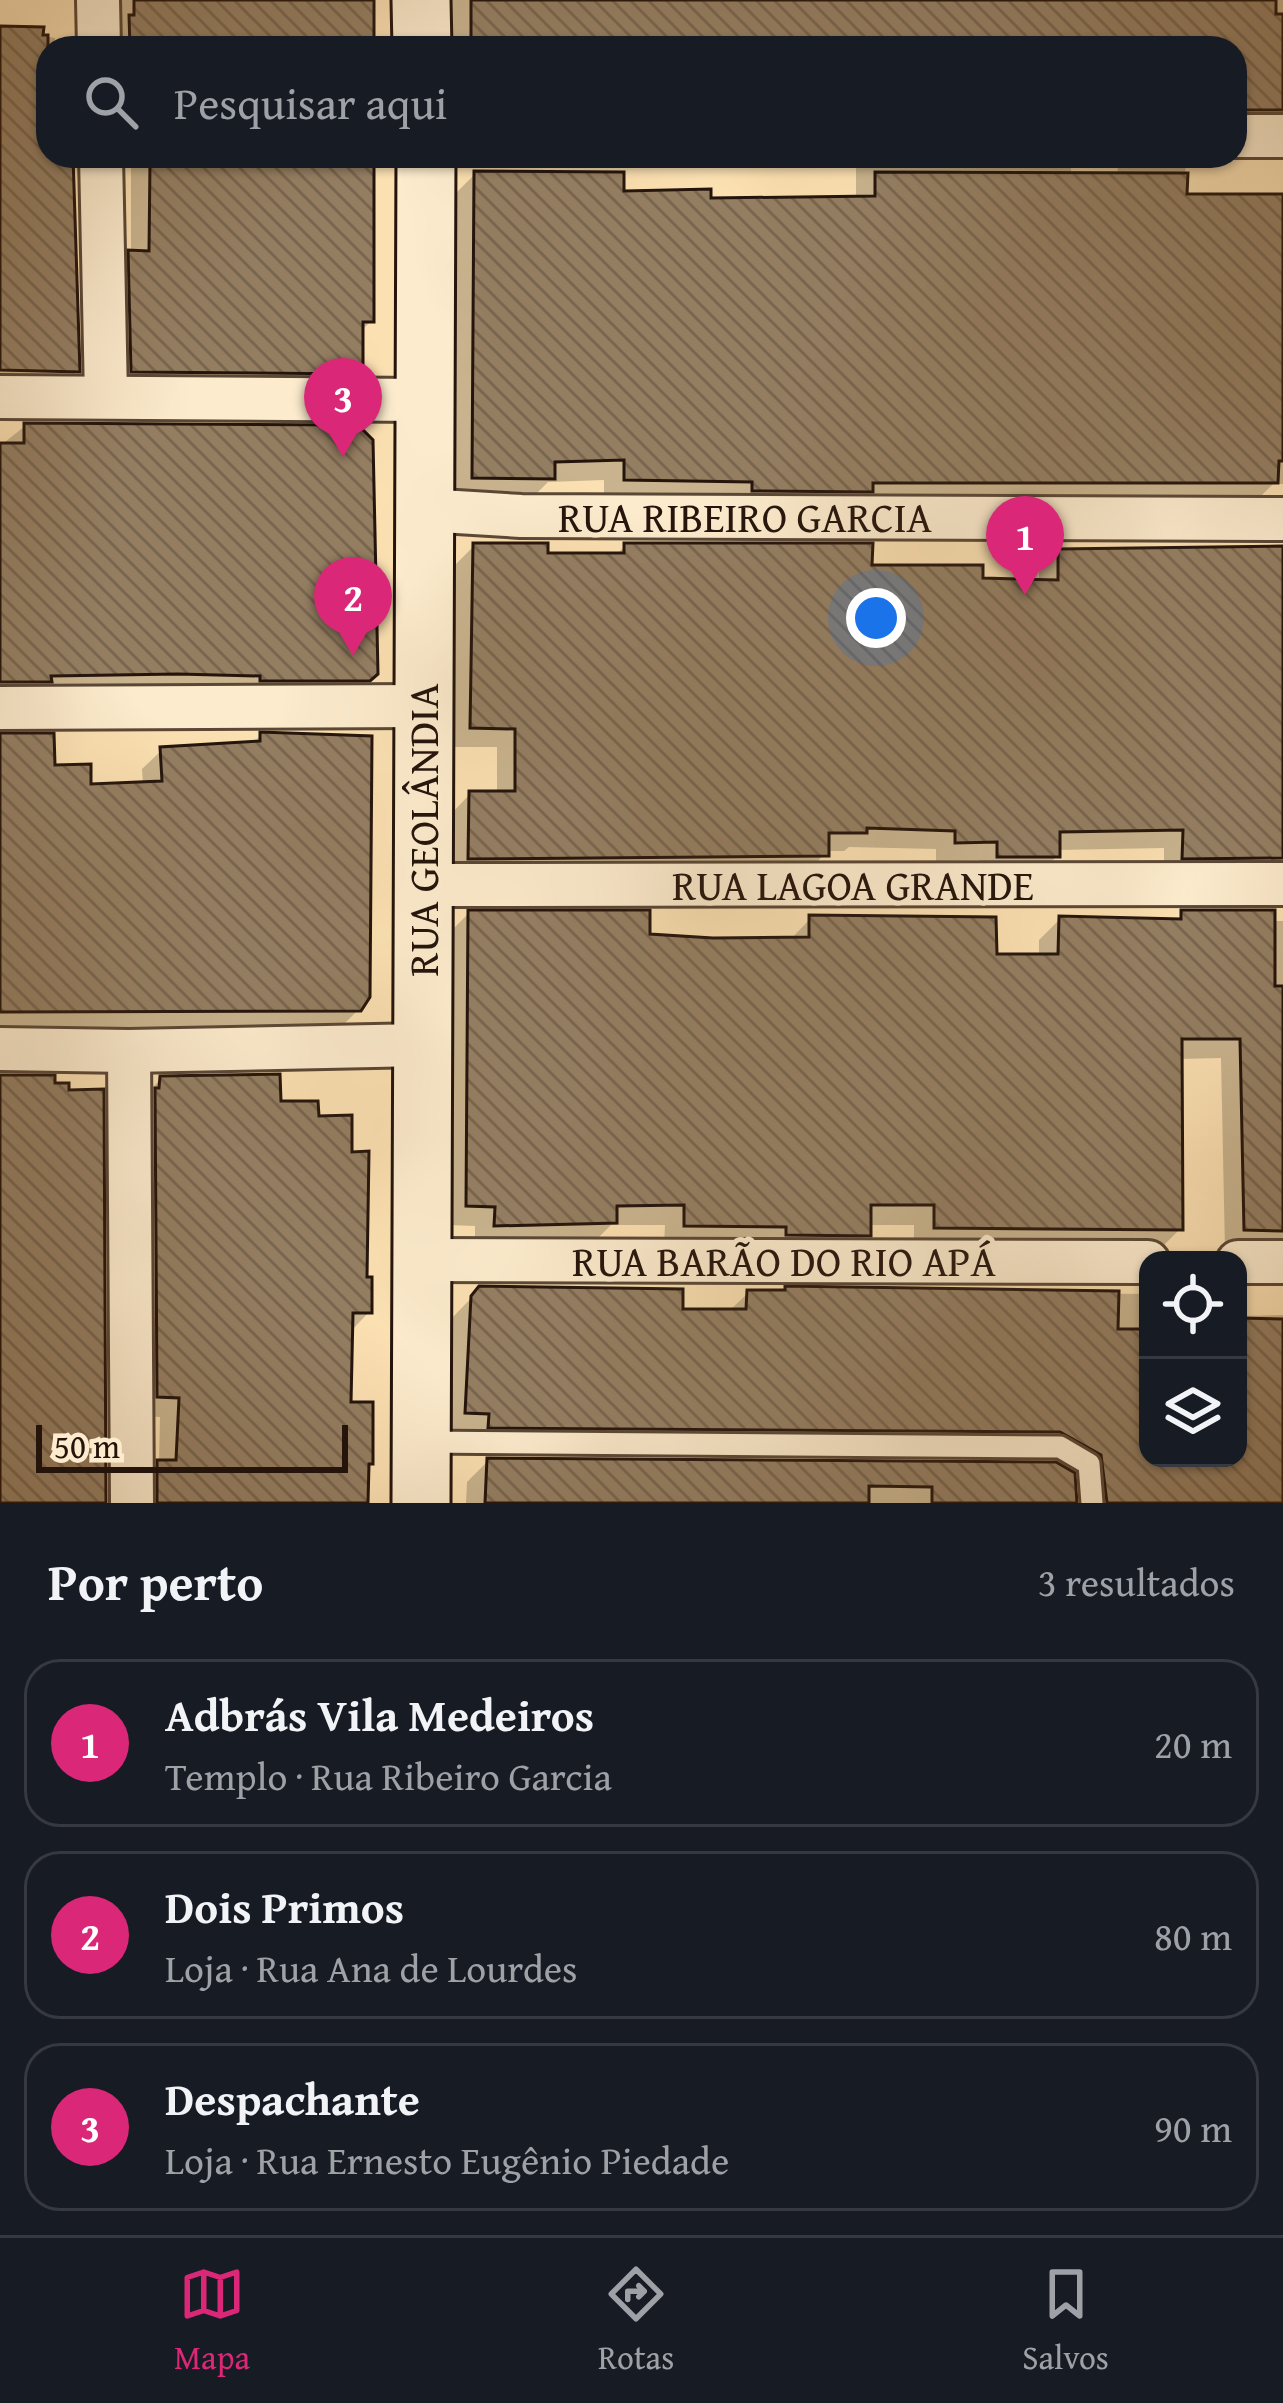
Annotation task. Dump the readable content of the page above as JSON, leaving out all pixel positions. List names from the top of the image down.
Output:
{
  "streets": {
    "street": [
      "RUA RIBEIRO GARCIA",
      "RUA GEOLÂNDIA",
      "RUA LAGOA GRANDE",
      "RUA BARÃO DO RIO APÁ"
    ]
  },
  "crossings": [
    ["RUA RIBEIRO GARCIA", "RUA GEOLÂNDIA"],
    ["RUA GEOLÂNDIA", "RUA LAGOA GRANDE"],
    ["RUA GEOLÂNDIA", "RUA BARÃO DO RIO APÁ"]
  ],
  "scale_bar": "50 m",
  "page": {
    "search": "Pesquisar aqui",
    "pins": ["3", "1", "2"],
    "scale": "50 m",
    "heading": ["Por perto", "3 resultados"],
    "list": [
      {
        "mark": "1",
        "name": "Adbrás Vila Medeiros",
        "note": "Templo · Rua Ribeiro Garcia",
        "value": "20 m"
      },
      {
        "mark": "2",
        "name": "Dois Primos",
        "note": "Loja · Rua Ana de Lourdes",
        "value": "80 m"
      },
      {
        "mark": "3",
        "name": "Despachante",
        "note": "Loja · Rua Ernesto Eugênio Piedade",
        "value": "90 m"
      }
    ],
    "nav": ["Mapa", "Rotas", "Salvos"]
  }
}
